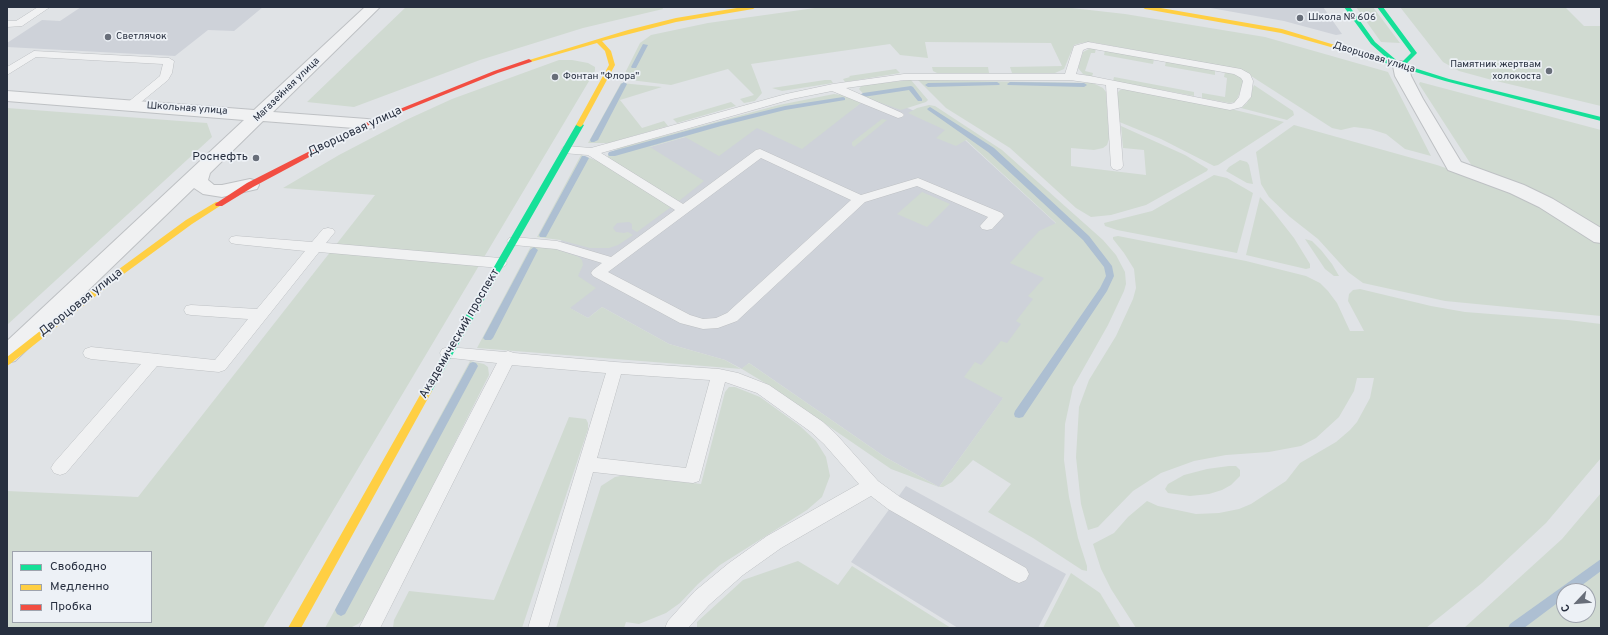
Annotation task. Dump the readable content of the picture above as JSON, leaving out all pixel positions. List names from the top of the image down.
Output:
{
  "streets": {
    "main road": ["Дворцовая улица", "Академический проспект"],
    "street": ["Магазейная улица", "Школьная улица"]
  },
  "crossings": [
    ["Дворцовая улица", "Школьная улица"],
    ["Дворцовая улица", "Академический проспект"],
    ["Магазейная улица", "Школьная улица"]
  ],
  "places": [
    "Школа № 606",
    "Светлячок",
    "Памятник жертвам холокоста",
    "Фонтан \"Флора\"",
    "Роснефть"
  ],
  "legend": ["Свободно", "Медленно", "Пробка"],
  "north": "bottom left"
}
